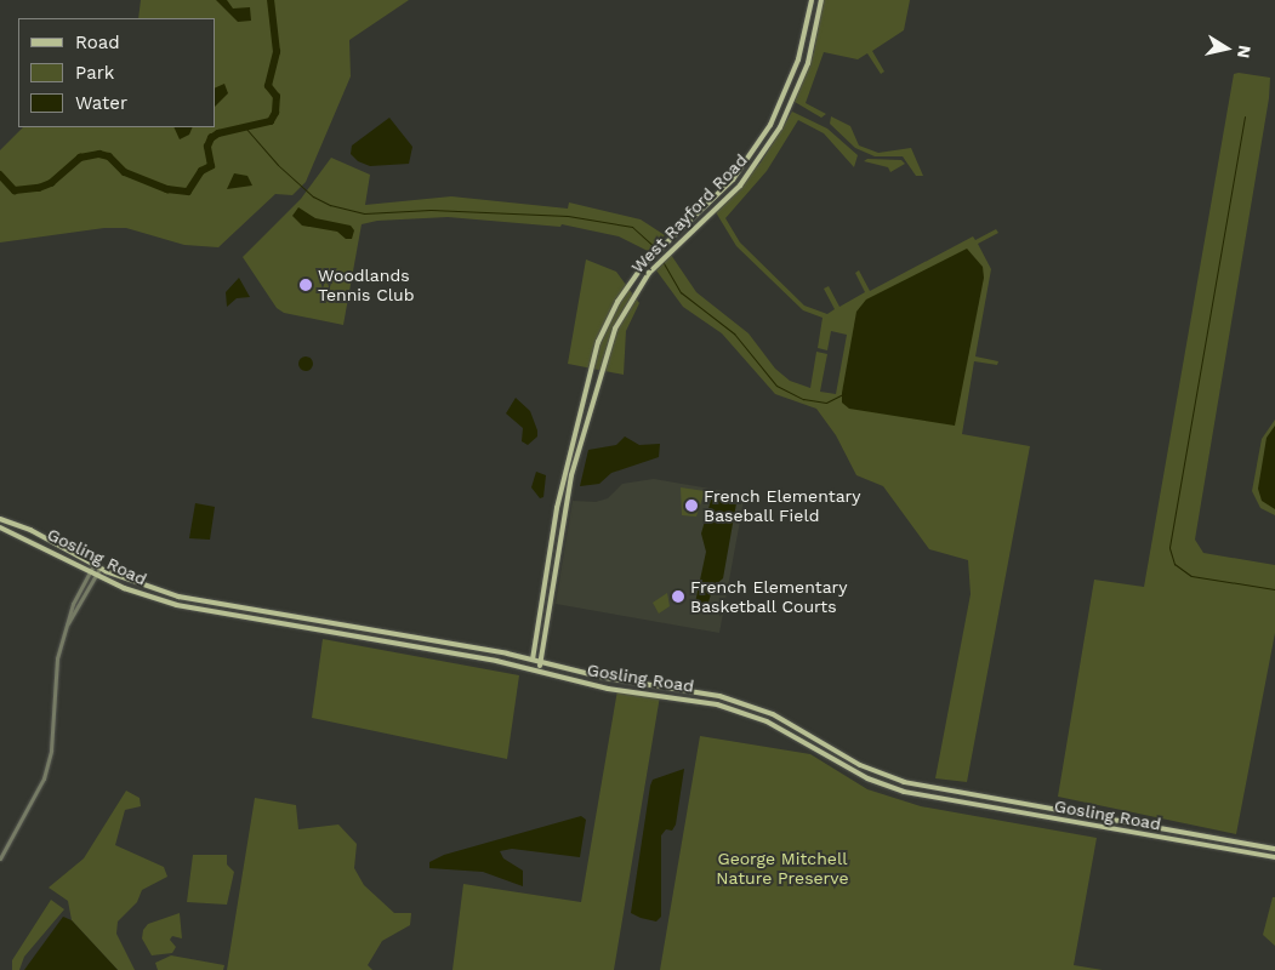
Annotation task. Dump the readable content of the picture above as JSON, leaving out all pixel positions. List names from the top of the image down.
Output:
{
  "streets": {
    "main road": ["West Rayford Road", "Gosling Road"]
  },
  "crossings": [
    ["West Rayford Road", "Gosling Road"]
  ],
  "parks": ["George Mitchell Nature Preserve"],
  "places": ["Woodlands Tennis Club", "French Elementary Baseball Field", "French Elementary Basketball Courts"],
  "legend": ["Road", "Park", "Water"],
  "north": "right"
}
